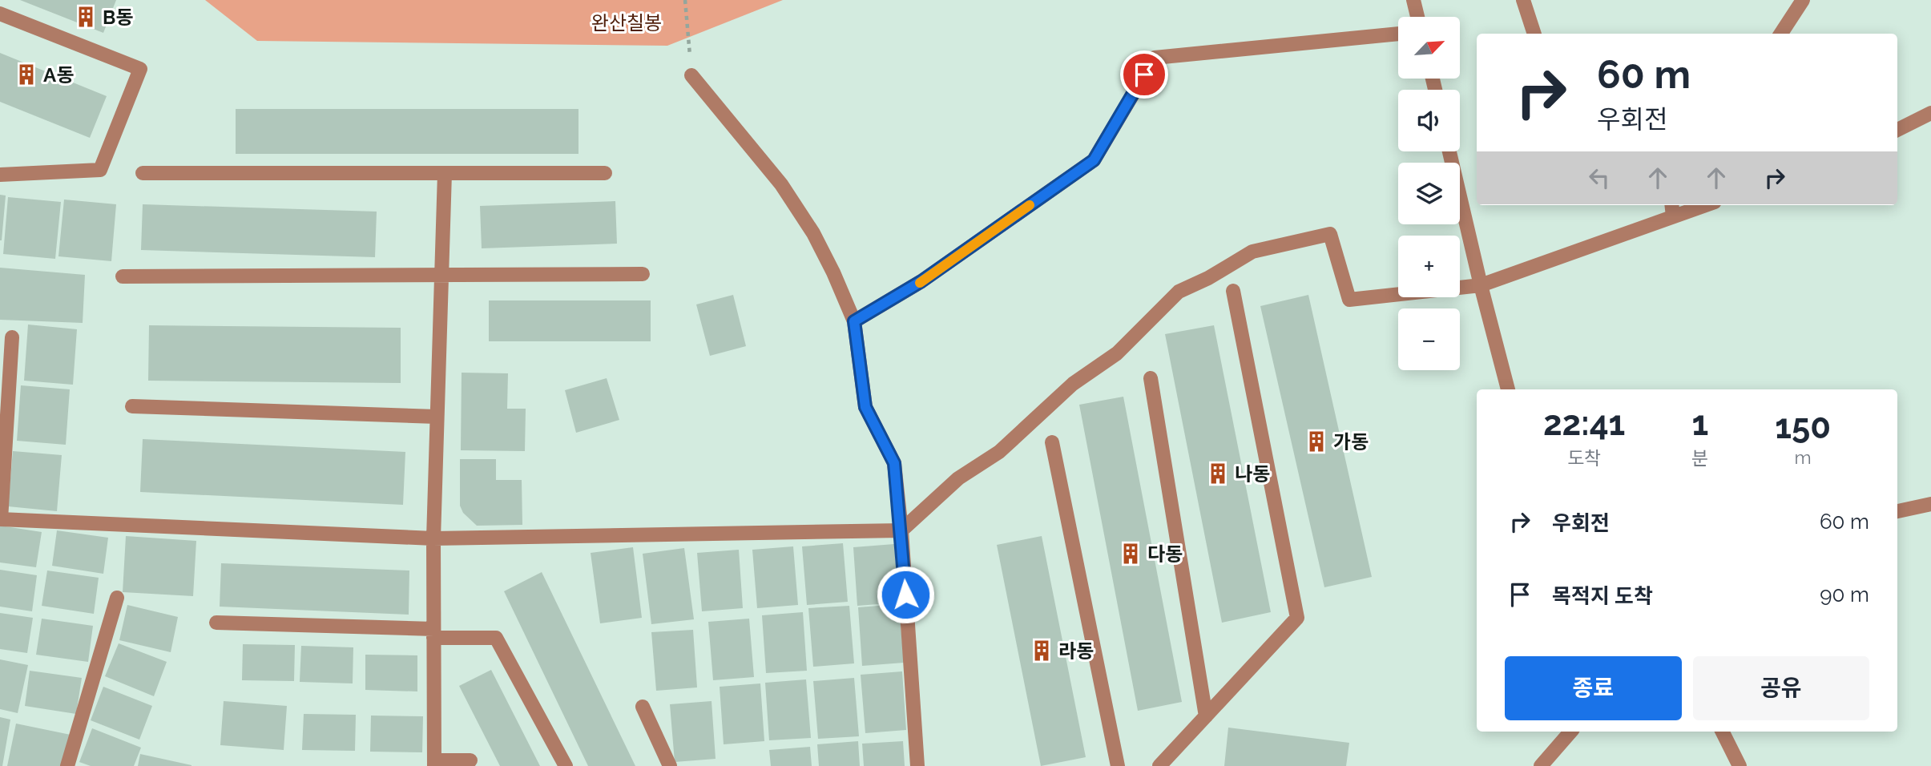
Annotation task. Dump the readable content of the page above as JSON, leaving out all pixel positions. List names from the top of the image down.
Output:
{
  "parks": ["완산칠봉"],
  "places": {
    "building": [
      "B동",
      "A동",
      "가동",
      "나동",
      "다동",
      "라동"
    ]
  },
  "north": "top right",
  "page": {
    "map_buttons": ["+", "−"],
    "turn": ["60 m", "우회전"],
    "eta": [
      "22:41",
      "도착",
      "1",
      "분",
      "150",
      "m"
    ],
    "list": [
      {
        "name": "우회전",
        "value": "60 m"
      },
      {
        "name": "목적지 도착",
        "value": "90 m"
      }
    ],
    "buttons": ["종료", "공유"]
  }
}
